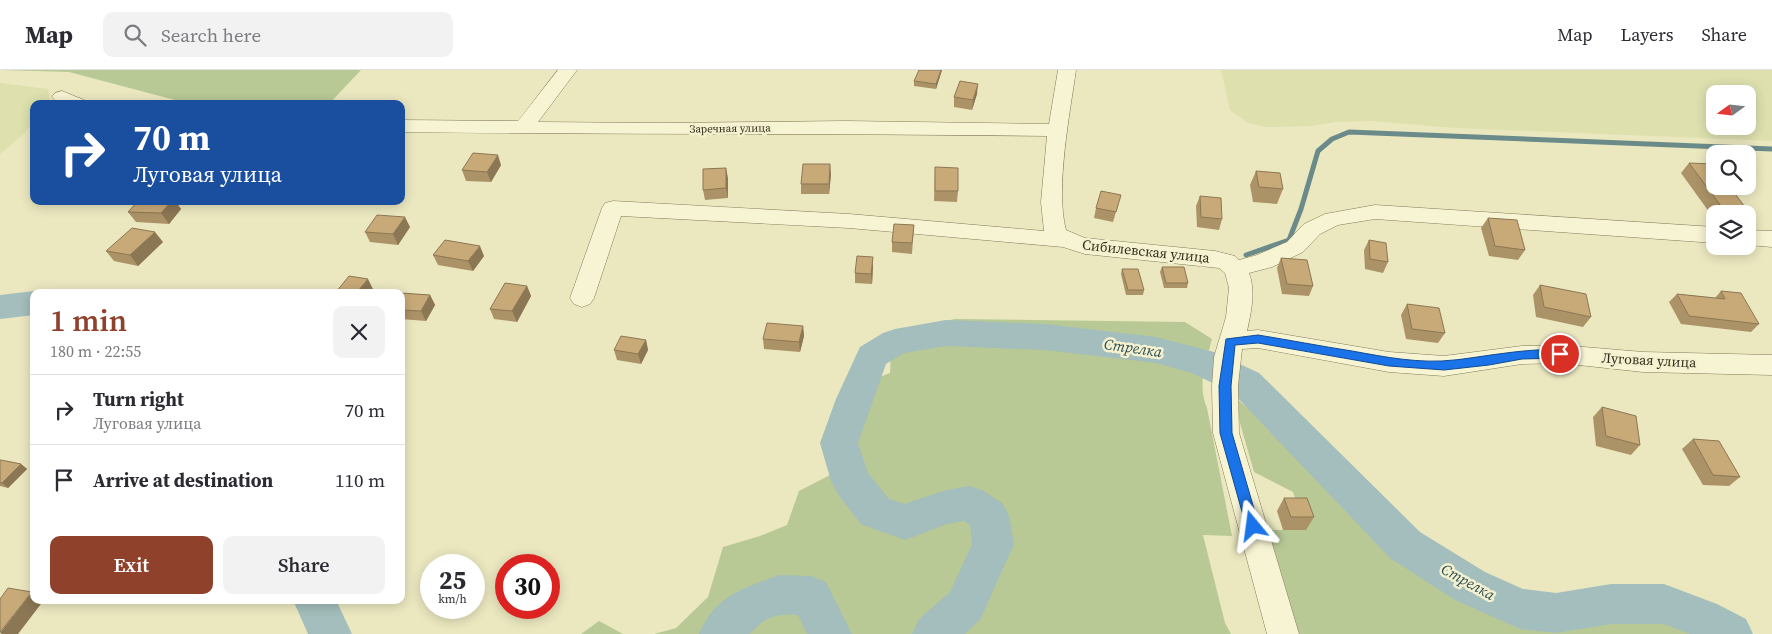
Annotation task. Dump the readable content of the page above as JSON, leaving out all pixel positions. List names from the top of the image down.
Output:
{
  "streets": {
    "street": ["Заречная улица", "Сибилевская улица", "Луговая улица"]
  },
  "crossings": [
    ["Заречная улица", "Сибилевская улица"]
  ],
  "water": ["Стрелка"],
  "north": "left",
  "page": {
    "header": "Map",
    "search": "Search here",
    "nav": ["Map", "Layers", "Share"],
    "turn": ["70 m", "Луговая улица"],
    "heading": ["1 min", "180 m · 22:55"],
    "list": [
      {
        "name": "Turn right",
        "note": "Луговая улица",
        "value": "70 m"
      },
      {
        "name": "Arrive at destination",
        "value": "110 m"
      }
    ],
    "buttons": ["Exit", "Share"],
    "speed": "25 km/h",
    "limit": "30"
  }
}
